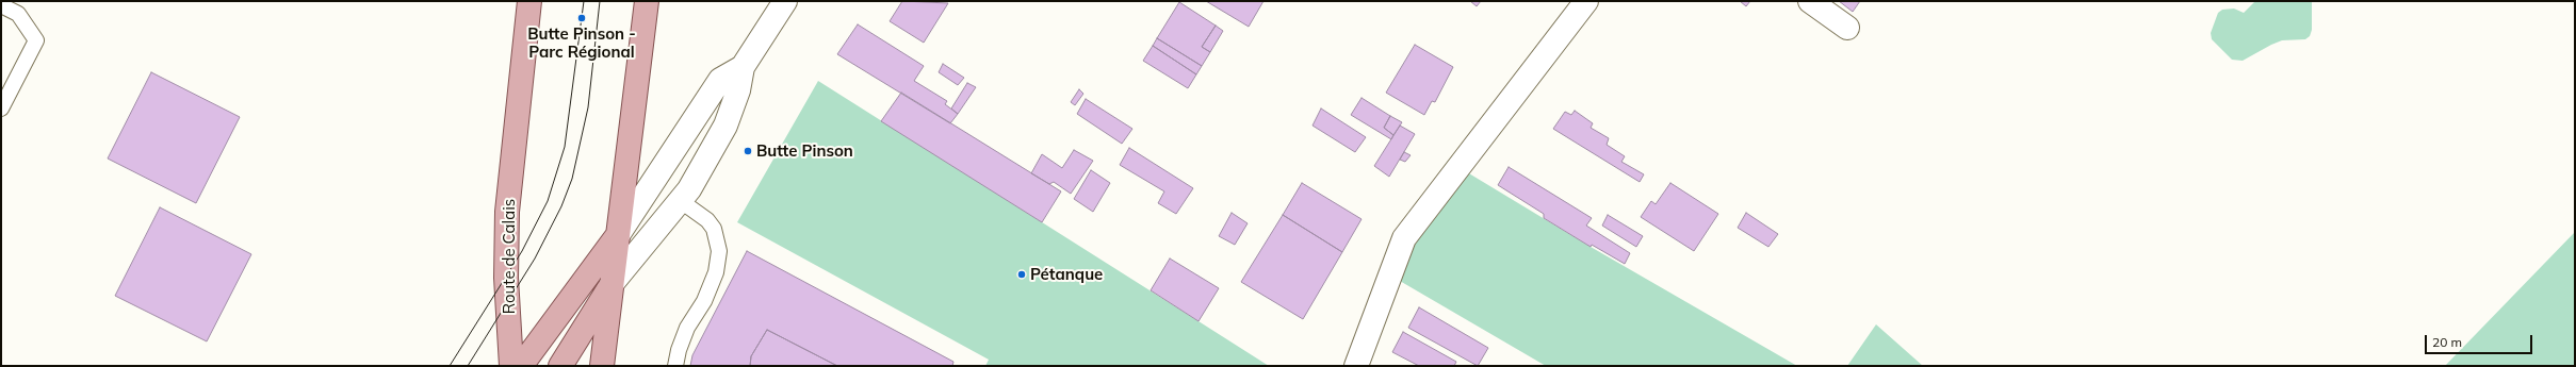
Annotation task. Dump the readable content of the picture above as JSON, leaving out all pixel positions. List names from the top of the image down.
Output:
{
  "streets": {
    "main road": ["Route de Calais"]
  },
  "places": ["Butte Pinson - Parc Régional", "Butte Pinson", "Pétanque"],
  "scale_bar": "20 m"
}
